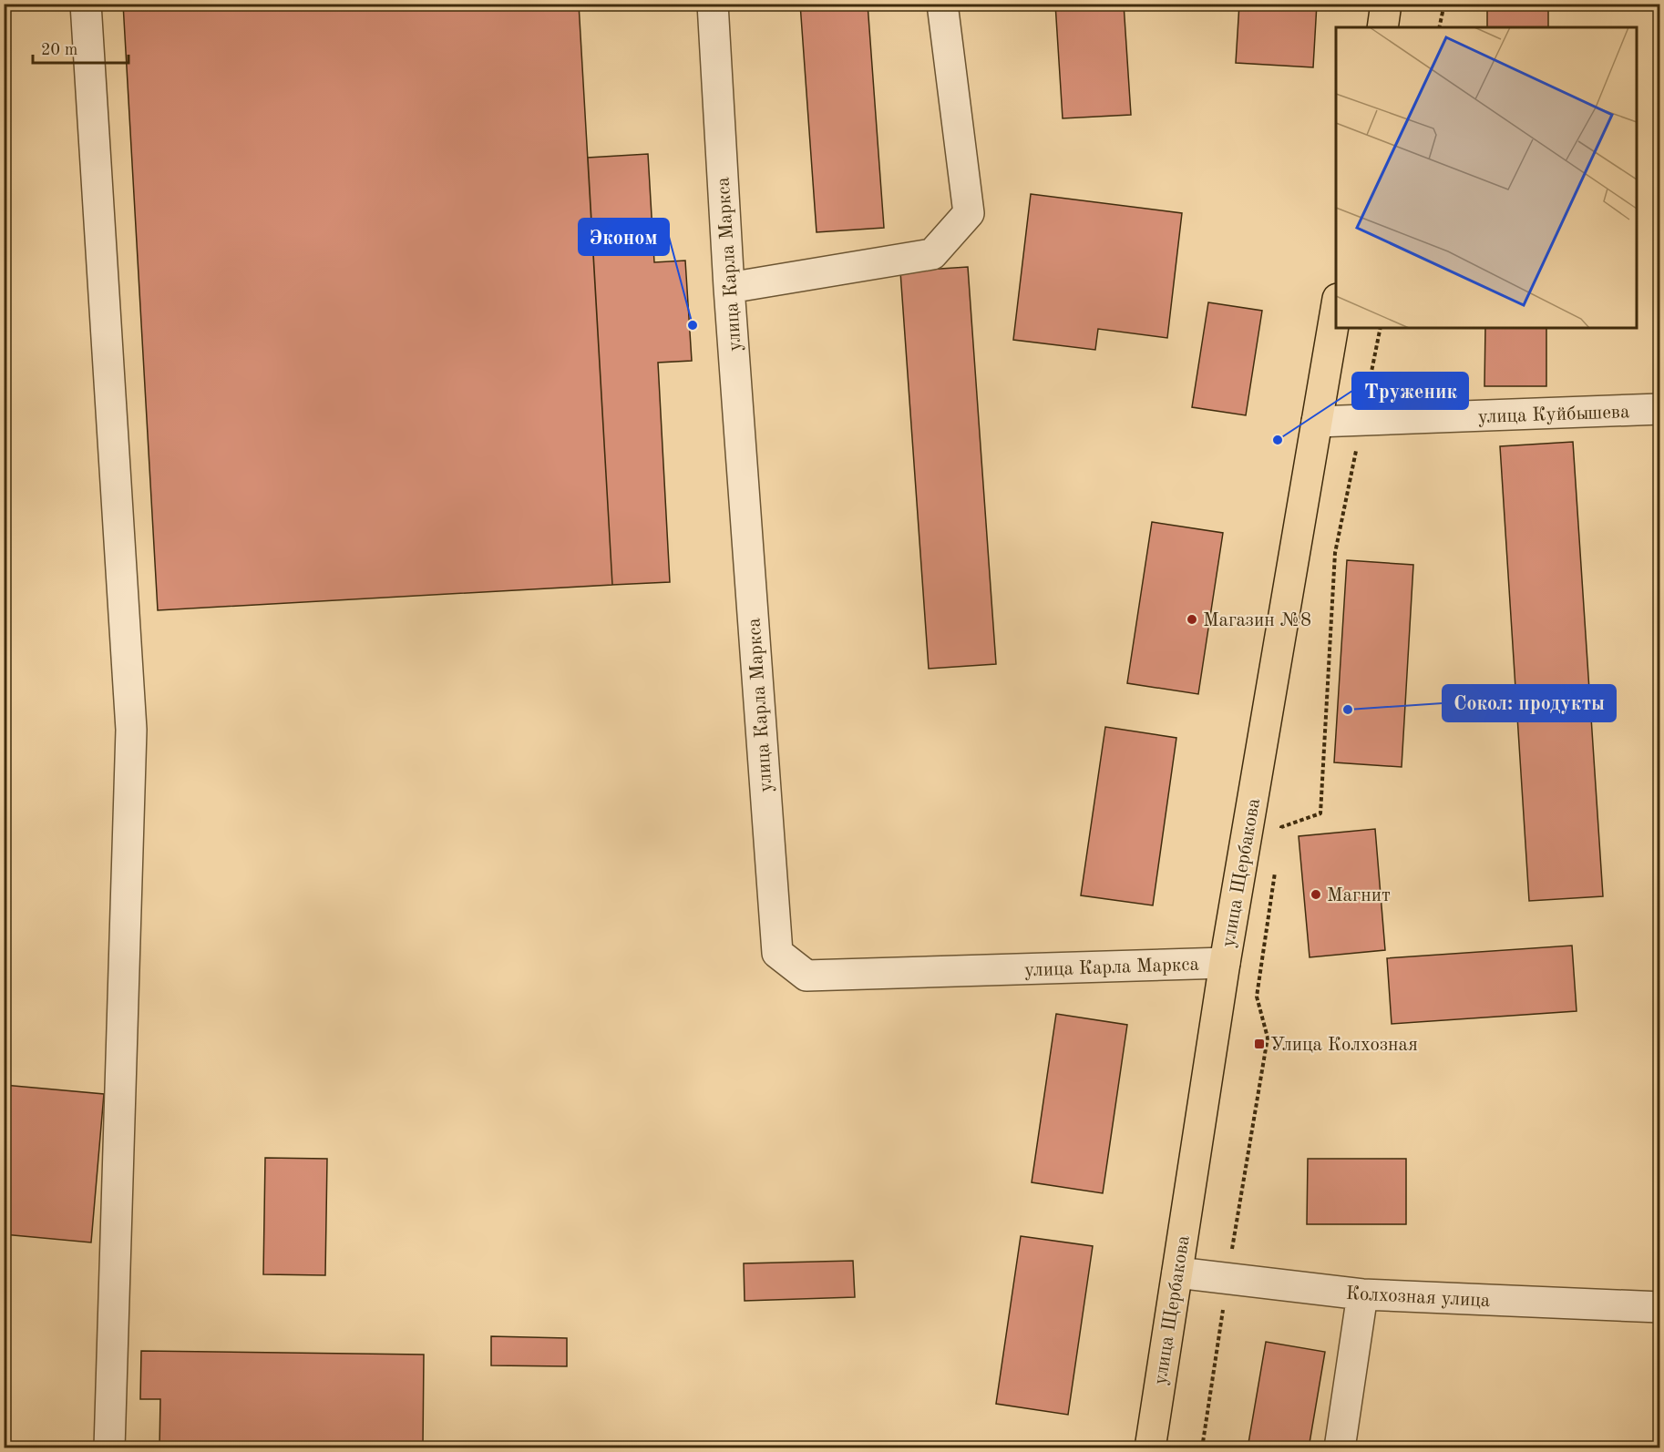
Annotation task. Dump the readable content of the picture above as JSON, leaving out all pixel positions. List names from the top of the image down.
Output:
{
  "streets": {
    "main road": ["улица Щербакова"],
    "street": ["улица Карла Маркса", "улица Куйбышева", "Колхозная улица"]
  },
  "crossings": [
    ["улица Карла Маркса", "улица Щербакова"],
    ["улица Куйбышева", "улица Щербакова"],
    ["улица Щербакова", "Колхозная улица"]
  ],
  "places": {
    "other": [
      "Эконом",
      "Труженик",
      "Магазин №8",
      "Сокол: продукты",
      "Магнит"
    ],
    "transit": ["Улица Колхозная"]
  },
  "scale_bar": "20 m"
}
